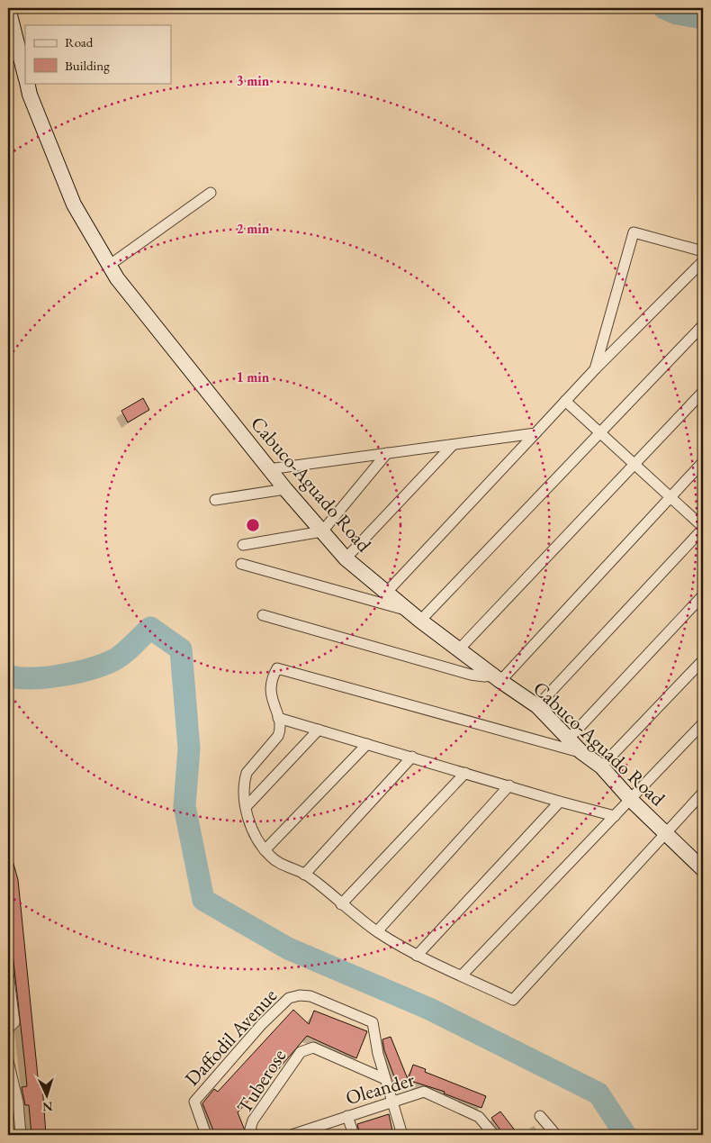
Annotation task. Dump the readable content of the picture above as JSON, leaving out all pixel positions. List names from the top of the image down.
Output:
{
  "streets": {
    "street": [
      "Cabuco-Aguado Road",
      "Daffodil Avenue",
      "Tuberose",
      "Oleander"
    ]
  },
  "crossings": [
    ["Daffodil Avenue", "Tuberose"]
  ],
  "legend": ["Road", "Building"],
  "north": "bottom",
  "rings": ["3 min", "2 min", "1 min"]
}
